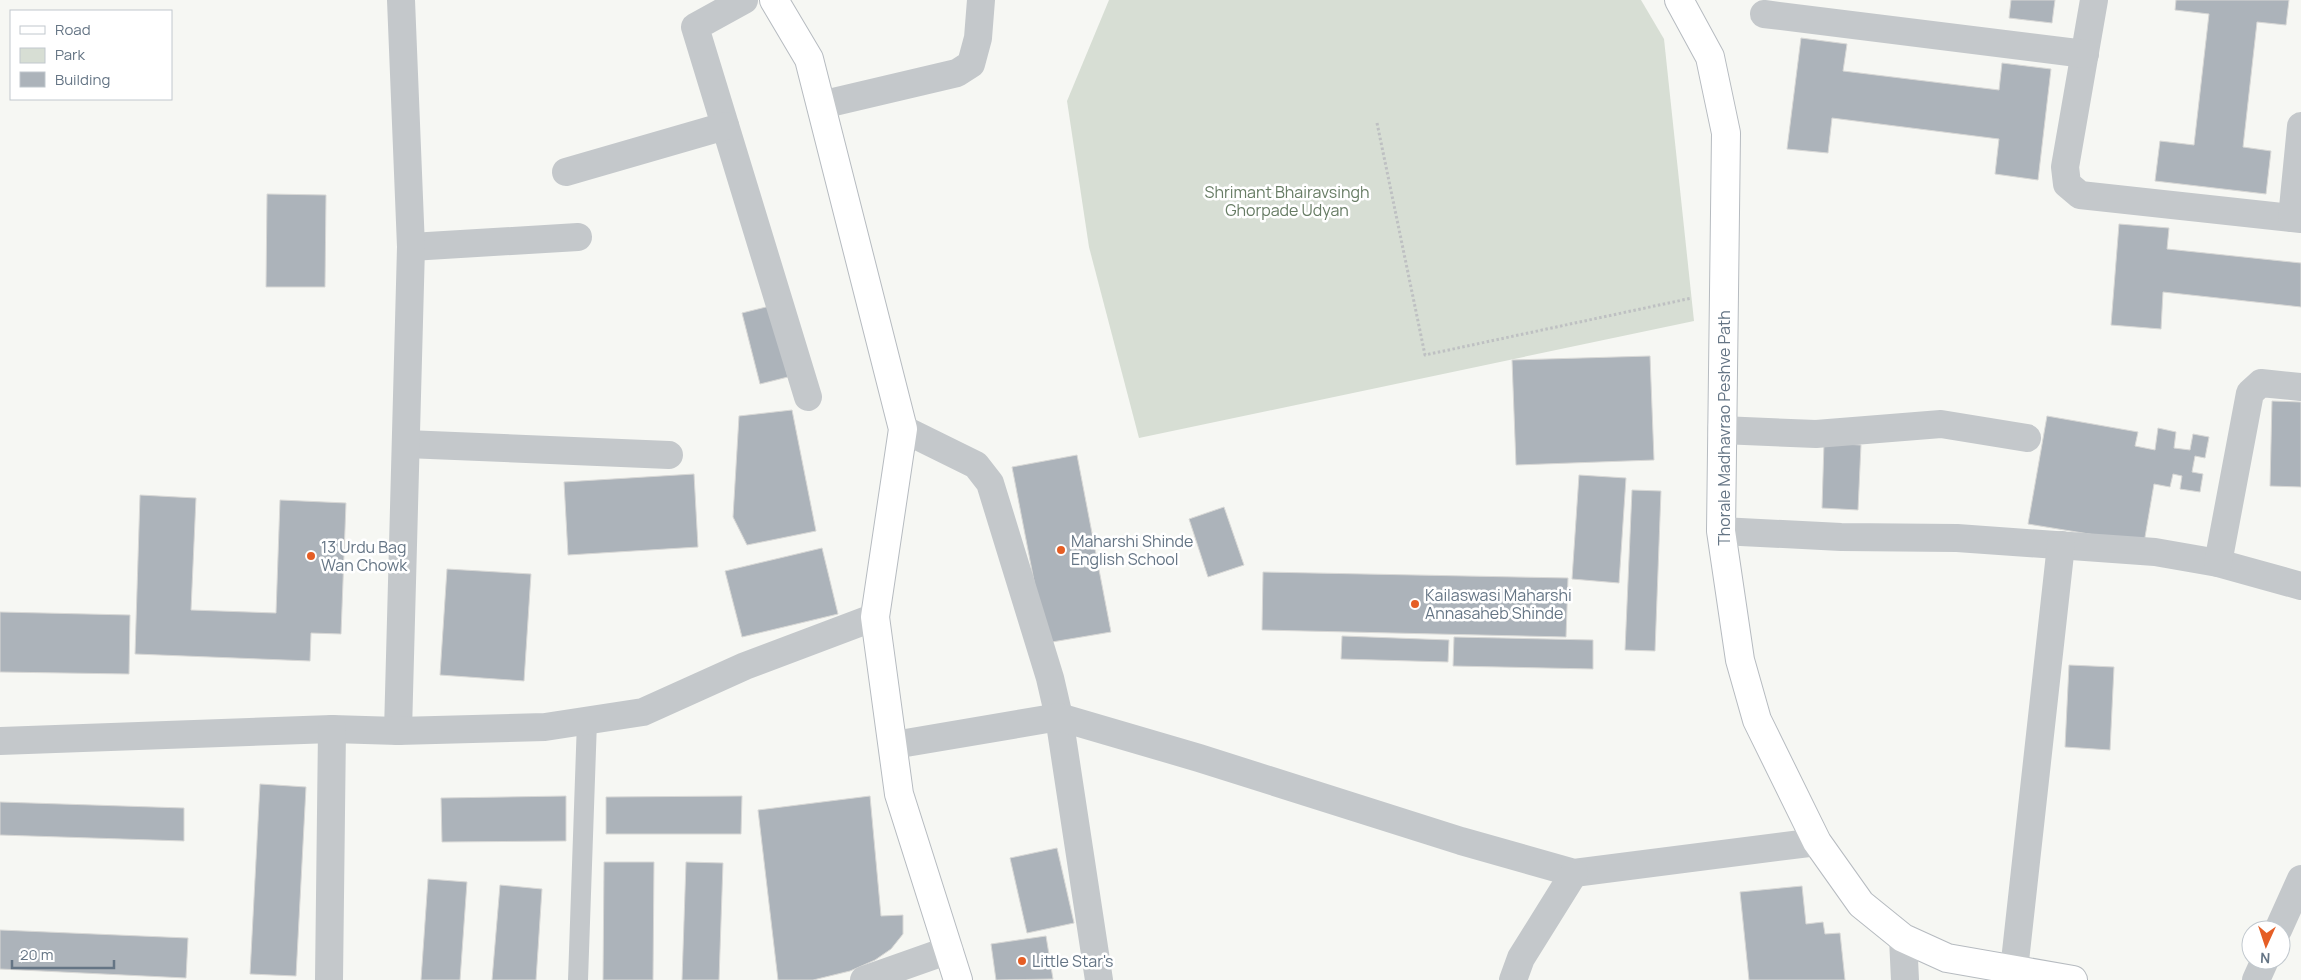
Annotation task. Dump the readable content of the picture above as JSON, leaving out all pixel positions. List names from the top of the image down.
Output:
{
  "streets": {
    "street": ["Thorale Madhavrao Peshve Path"]
  },
  "parks": ["Shrimant Bhairavsingh Ghorpade Udyan"],
  "places": [
    "Maharshi Shinde English School",
    "13 Urdu Bag Wan Chowk",
    "Kailaswasi Maharshi Annasaheb Shinde",
    "Little Star's"
  ],
  "legend": ["Road", "Park", "Building"],
  "scale_bar": "20 m",
  "north": "bottom"
}
